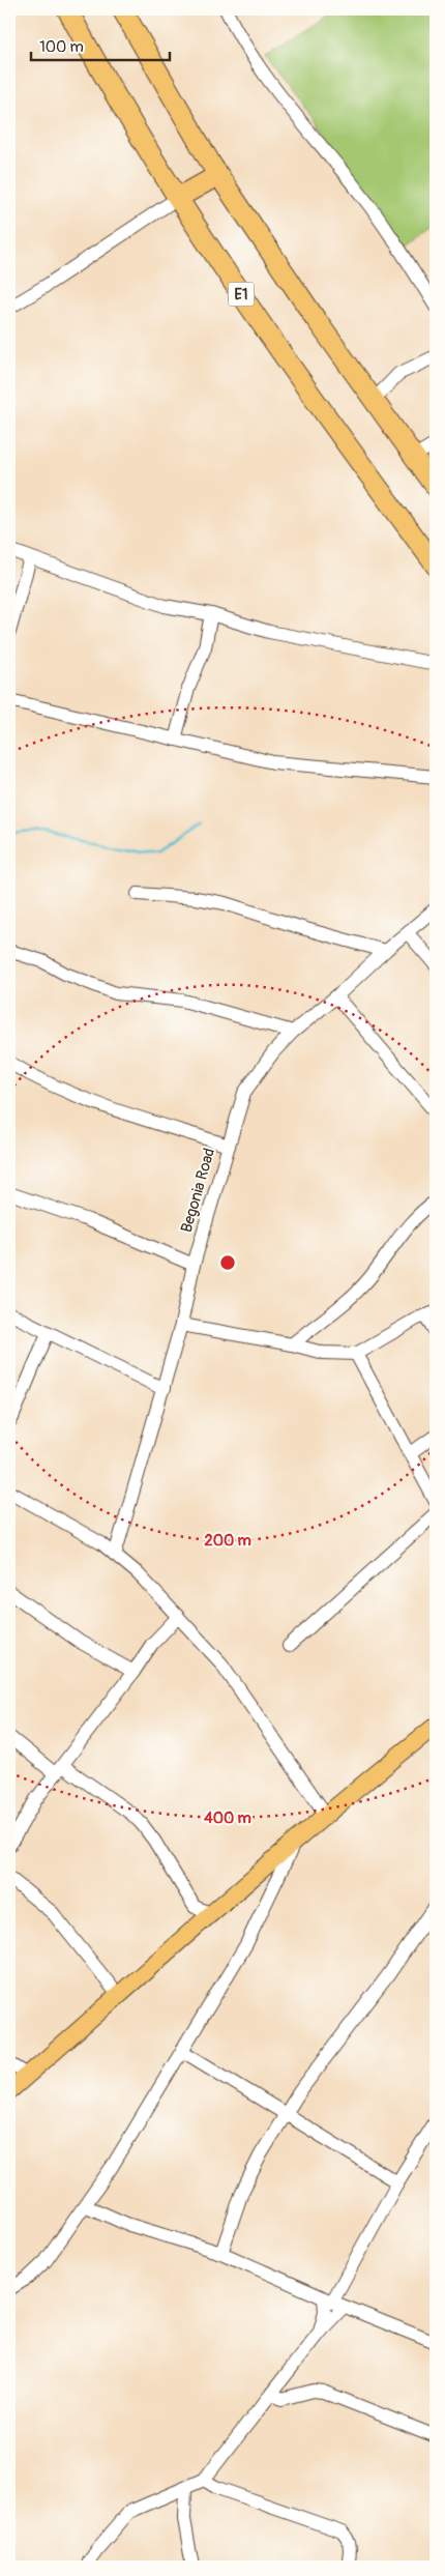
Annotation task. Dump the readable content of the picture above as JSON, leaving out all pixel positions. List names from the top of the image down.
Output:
{
  "streets": {
    "highway": ["E1"],
    "street": ["Begonia Road"]
  },
  "scale_bar": "100 m",
  "rings": ["200 m", "400 m"]
}
